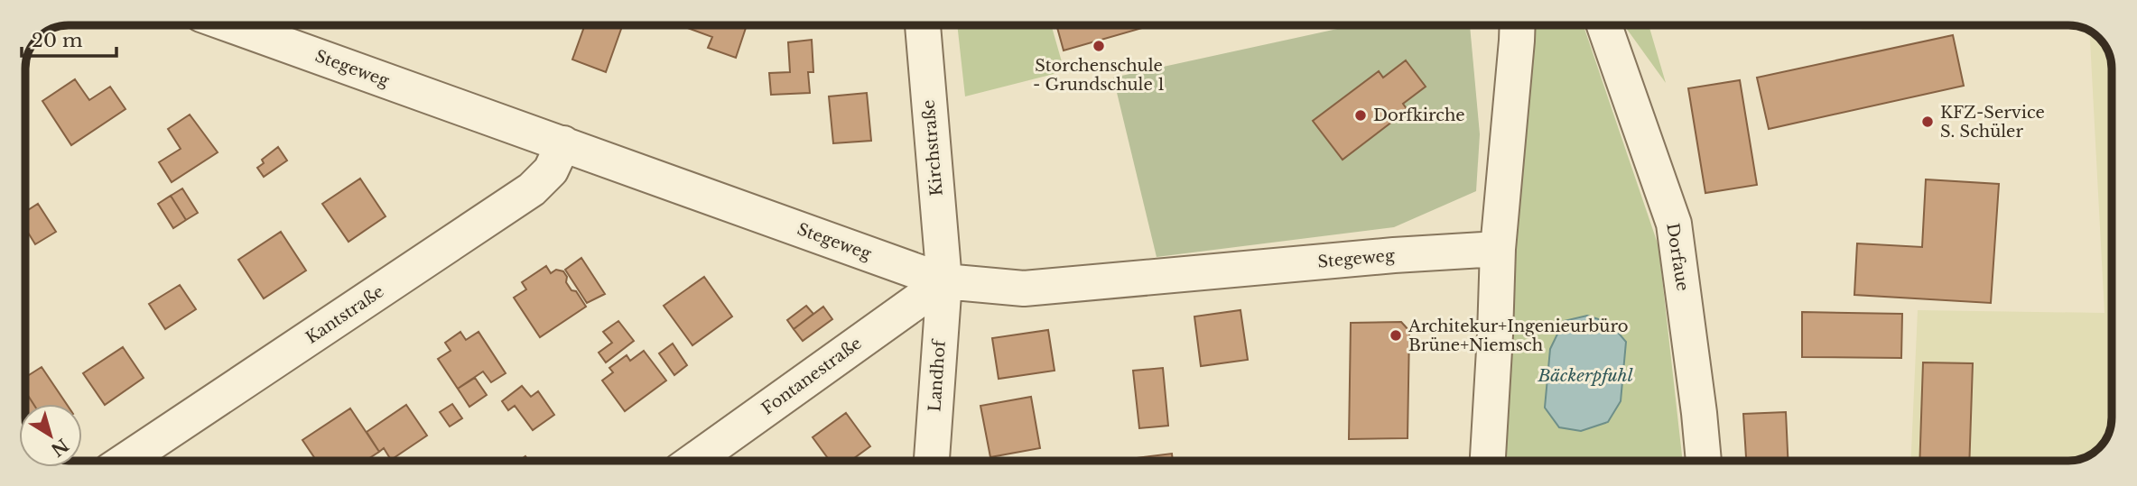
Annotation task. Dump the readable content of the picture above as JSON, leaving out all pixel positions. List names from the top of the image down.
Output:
{
  "streets": {
    "street": [
      "Stegeweg",
      "Kirchstraße",
      "Dorfaue",
      "Kantstraße",
      "Fontanestraße",
      "Landhof"
    ]
  },
  "crossings": [
    ["Stegeweg", "Kirchstraße"],
    ["Stegeweg", "Kantstraße"],
    ["Stegeweg", "Fontanestraße"],
    ["Stegeweg", "Landhof"],
    ["Kirchstraße", "Fontanestraße"],
    ["Kirchstraße", "Landhof"],
    ["Fontanestraße", "Landhof"]
  ],
  "water": ["Bäckerpfuhl"],
  "places": [
    "Storchenschule - Grundschule 1",
    "Dorfkirche",
    "KFZ-Service S. Schüler",
    "Architekur+Ingenieurbüro Brüne+Niemsch"
  ],
  "scale_bar": "20 m",
  "north": "bottom right"
}
